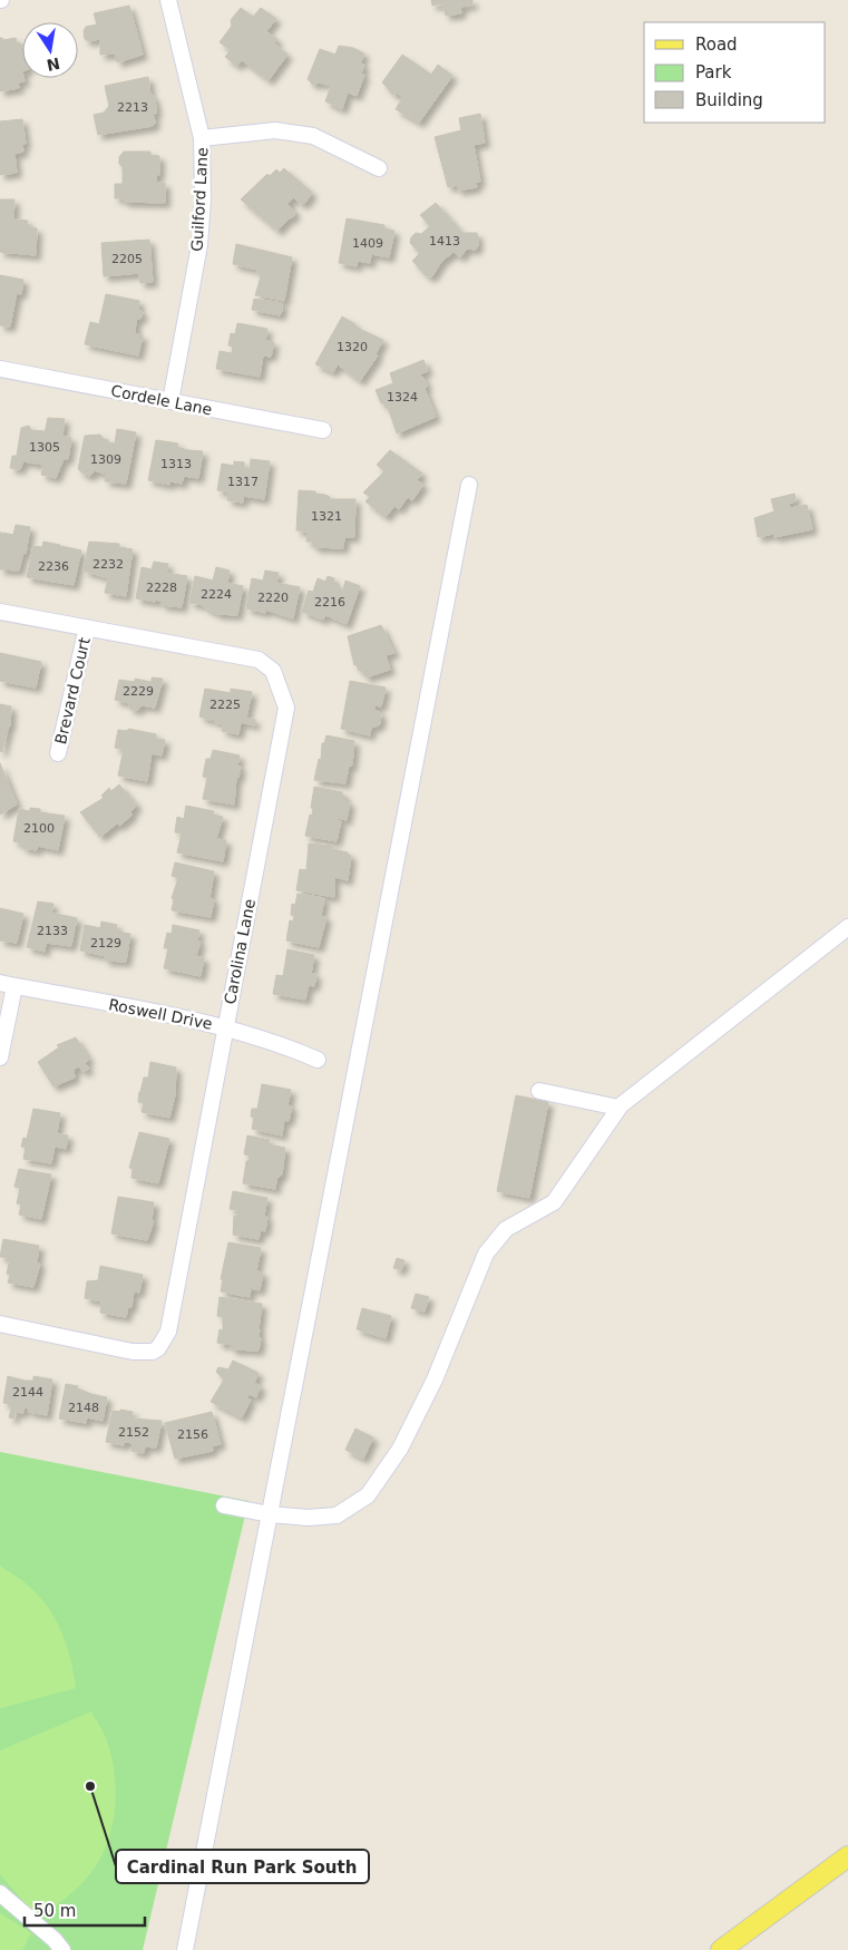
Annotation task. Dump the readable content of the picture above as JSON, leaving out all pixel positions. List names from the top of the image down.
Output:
{
  "streets": {
    "street": [
      "Guilford Lane",
      "Cordele Lane",
      "Brevard Court",
      "Carolina Lane",
      "Roswell Drive"
    ]
  },
  "crossings": [
    ["Guilford Lane", "Cordele Lane"],
    ["Brevard Court", "Carolina Lane"],
    ["Carolina Lane", "Roswell Drive"]
  ],
  "places": ["Cardinal Run Park South"],
  "house_numbers": [
    "2213",
    "1413",
    "1409",
    "2205",
    "1320",
    "1324",
    "1305",
    "1309",
    "1313",
    "1317",
    "1321",
    "2232",
    "2236",
    "2228",
    "2224",
    "2220",
    "2216",
    "2229",
    "2225",
    "2100",
    "2133",
    "2129",
    "2144",
    "2148",
    "2152",
    "2156"
  ],
  "legend": ["Road", "Park", "Building"],
  "scale_bar": "50 m",
  "north": "bottom"
}
